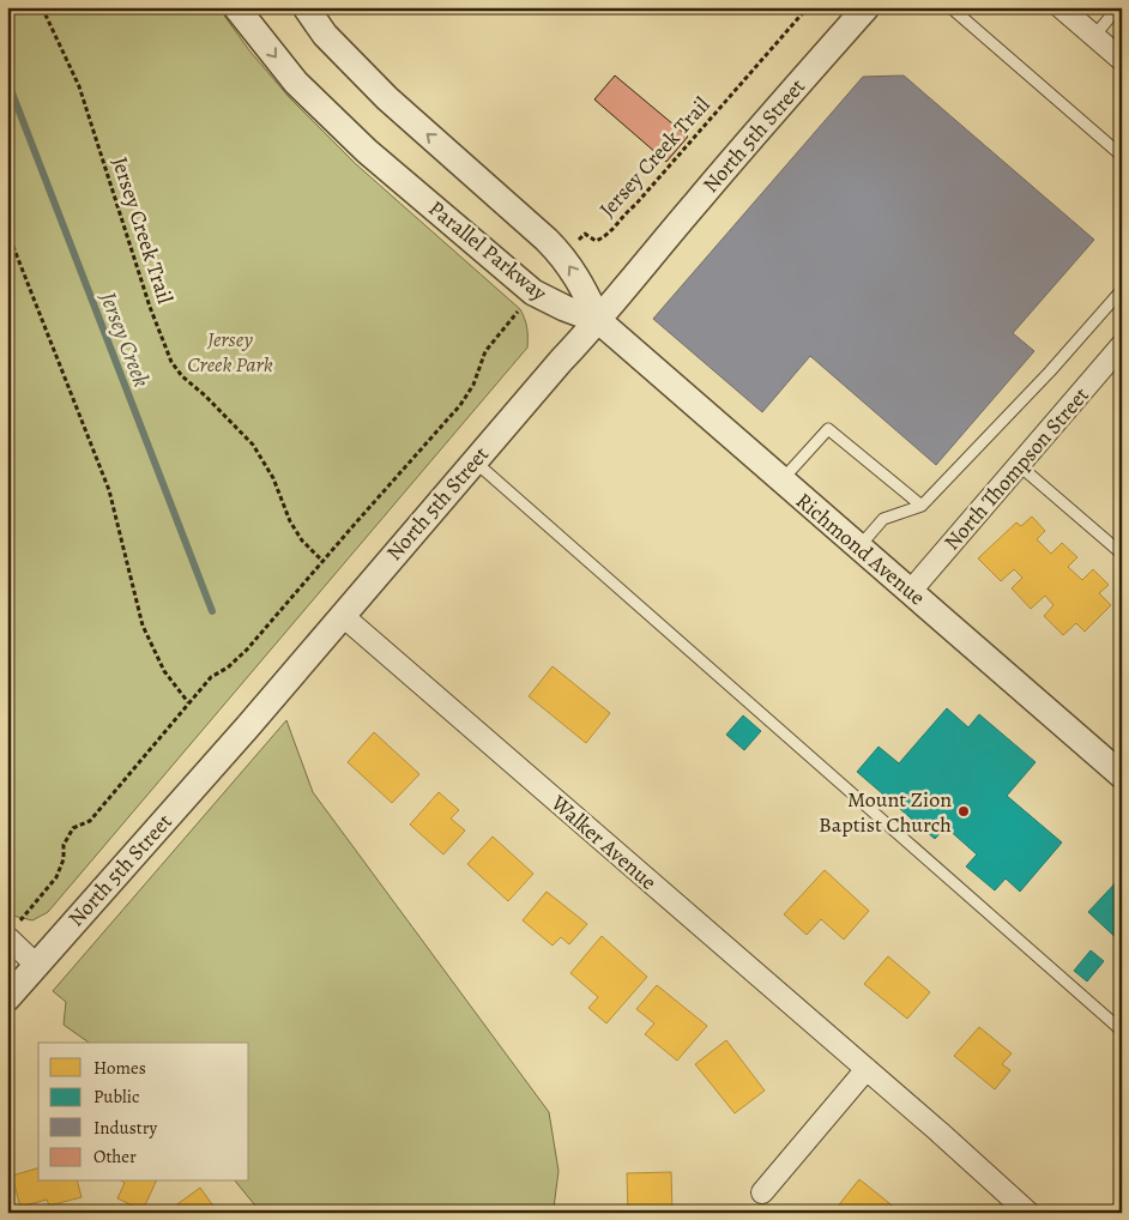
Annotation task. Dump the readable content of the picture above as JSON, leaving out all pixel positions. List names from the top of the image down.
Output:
{
  "streets": {
    "street": [
      "North 5th Street",
      "Parallel Parkway",
      "North Thompson Street",
      "Richmond Avenue",
      "Walker Avenue"
    ],
    "path": ["Jersey Creek Trail"]
  },
  "crossings": [
    ["North 5th Street", "Parallel Parkway"],
    ["North 5th Street", "Richmond Avenue"],
    ["North 5th Street", "Walker Avenue"],
    ["Jersey Creek Trail", "Parallel Parkway"],
    ["Parallel Parkway", "Richmond Avenue"],
    ["North Thompson Street", "Richmond Avenue"]
  ],
  "water": ["Jersey Creek"],
  "parks": ["Jersey Creek Park"],
  "places": ["Mount Zion Baptist Church"],
  "legend": [
    "Homes",
    "Public",
    "Industry",
    "Other"
  ]
}
